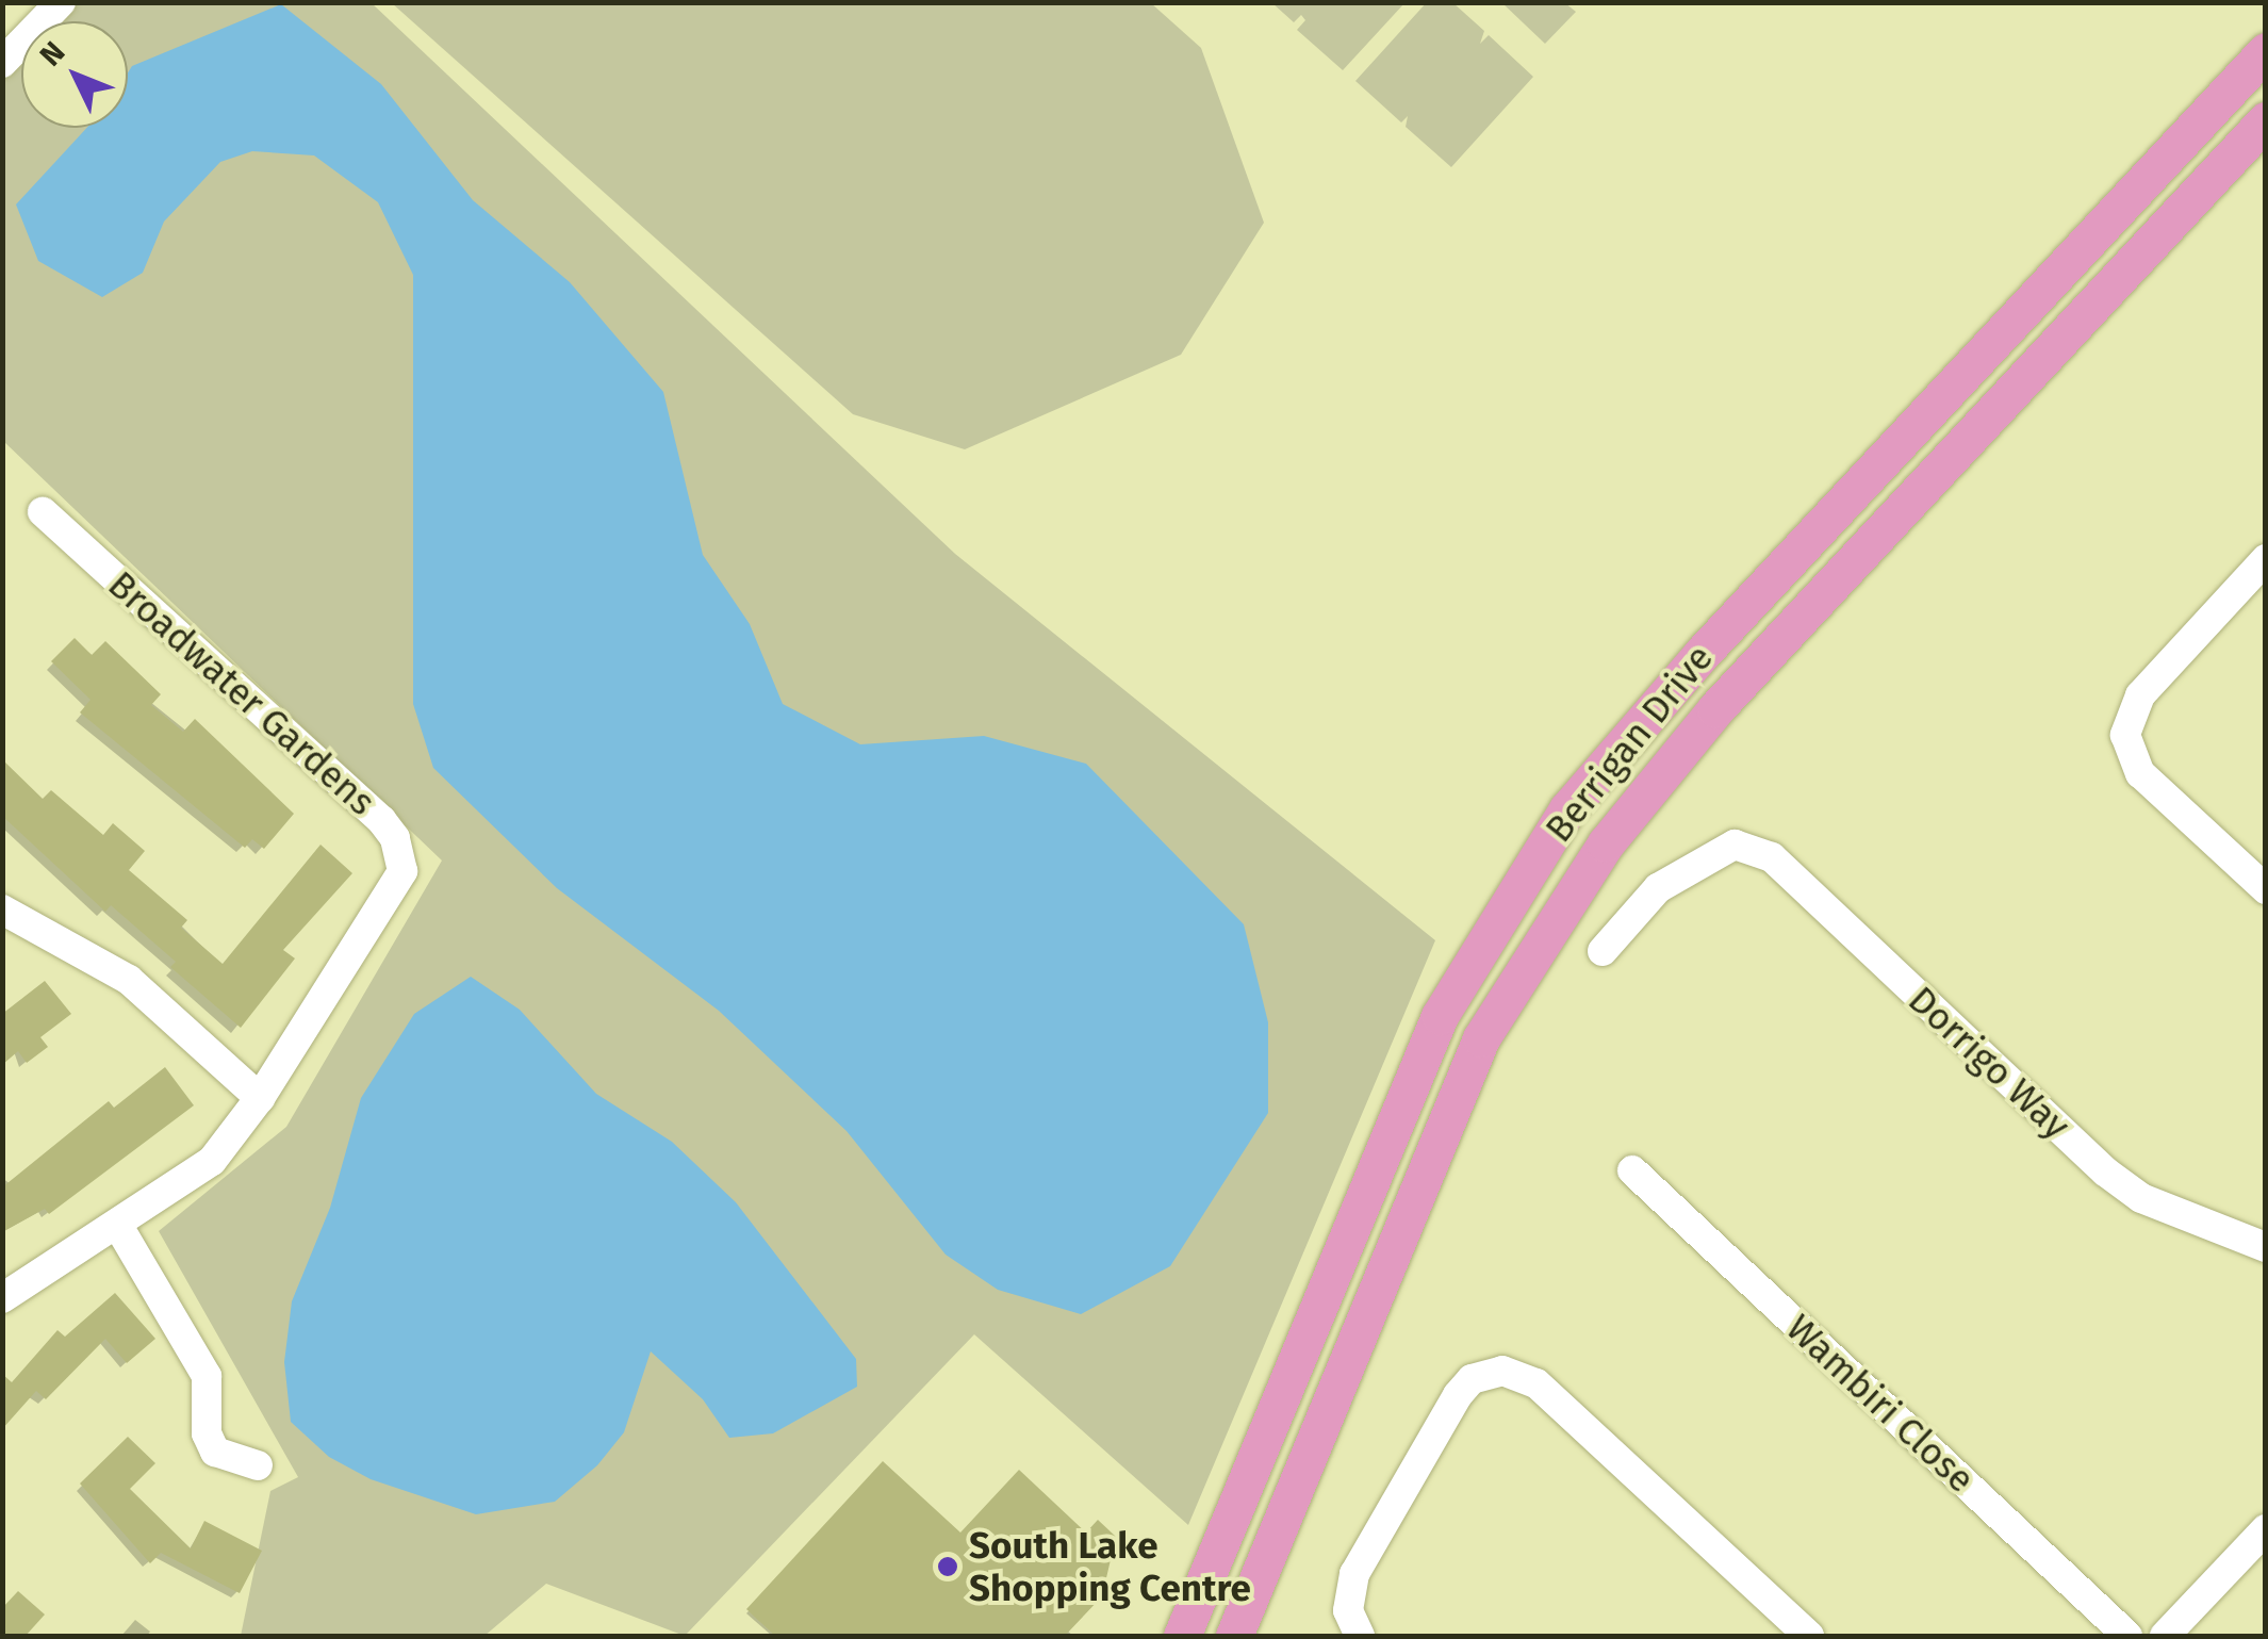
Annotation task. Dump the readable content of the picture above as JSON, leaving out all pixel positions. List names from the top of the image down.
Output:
{
  "streets": {
    "main road": ["Berrigan Drive"],
    "street": ["Broadwater Gardens", "Dorrigo Way", "Wambiri Close"]
  },
  "places": ["South Lake Shopping Centre"],
  "north": "top left"
}
